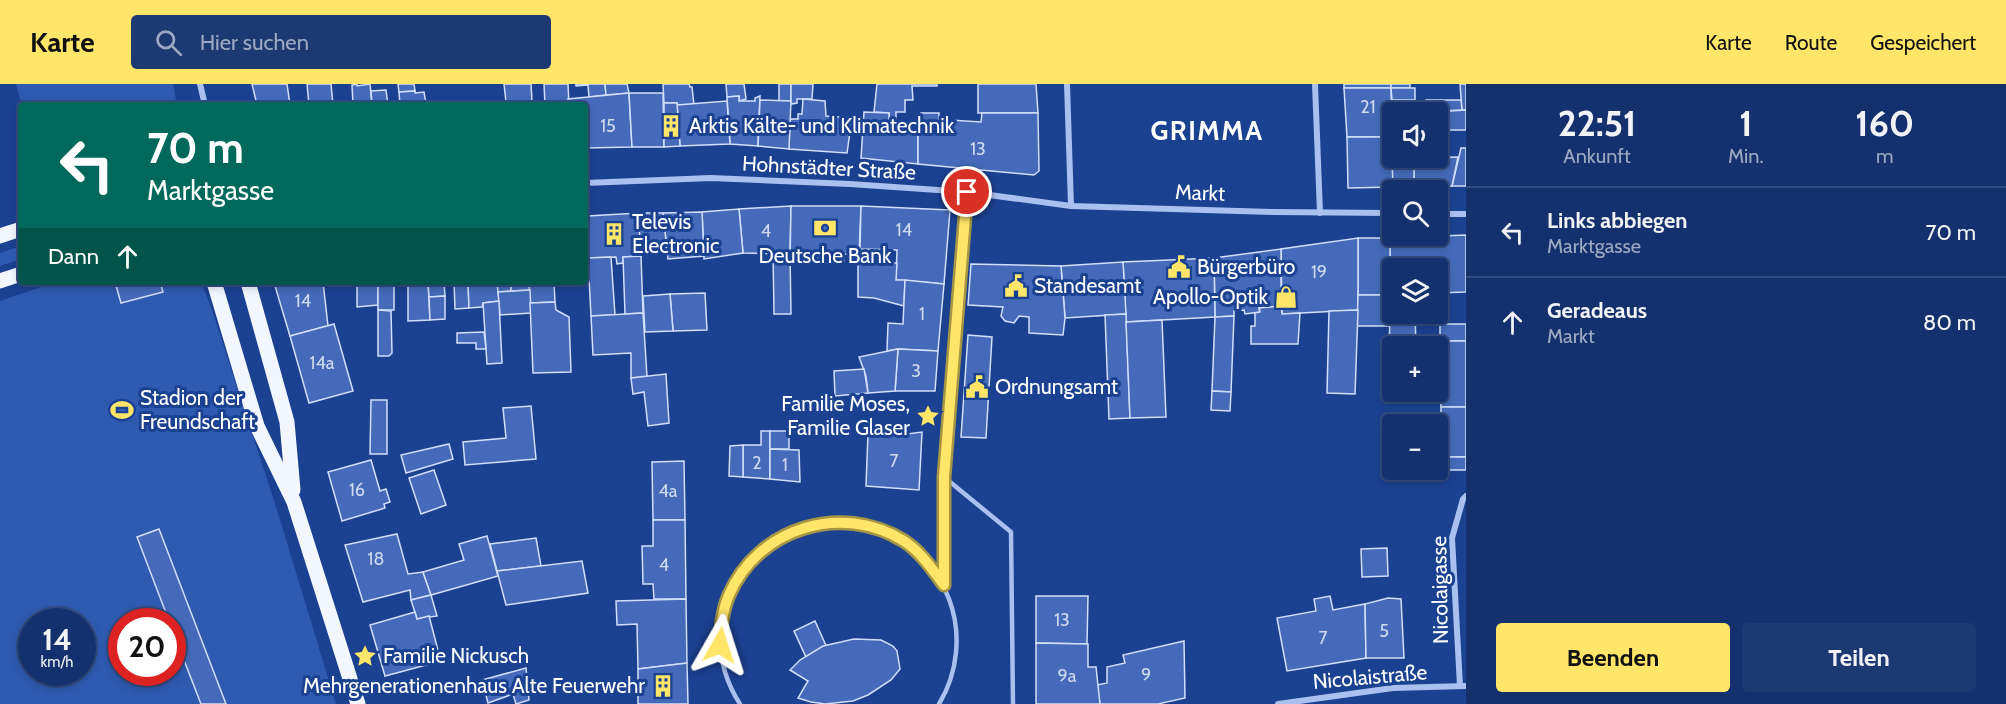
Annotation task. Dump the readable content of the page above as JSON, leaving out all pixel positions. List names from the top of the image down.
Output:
{
  "streets": {
    "street": [
      "Hohnstädter Straße",
      "Markt",
      "Nicolaigasse",
      "Nicolaistraße"
    ]
  },
  "crossings": [
    ["Hohnstädter Straße", "Markt"],
    ["Nicolaigasse", "Nicolaistraße"]
  ],
  "districts": ["GRIMMA"],
  "places": {
    "building": ["Arktis Kälte- und Klimatechnik", "Televis Electronic", "Mehrgenerationenhaus Alte Feuerwehr"],
    "bank": ["Deutsche Bank"],
    "public building": ["Bürgerbüro", "Standesamt", "Ordnungsamt"],
    "shop": ["Apollo-Optik"],
    "sports": ["Stadion der Freundschaft"],
    "place": ["Familie Moses, Familie Glaser", "Familie Nickusch"]
  },
  "house_numbers": [
    "21",
    "15",
    "13",
    "14",
    "4",
    "19",
    "14",
    "1",
    "14a",
    "3",
    "7",
    "2",
    "1",
    "16",
    "4a",
    "18",
    "4",
    "13",
    "5",
    "7",
    "9",
    "9a"
  ],
  "page": {
    "header": "Karte",
    "search": "Hier suchen",
    "nav": ["Karte", "Route", "Gespeichert"],
    "eta": [
      "22:51",
      "Ankunft",
      "1",
      "Min.",
      "160",
      "m"
    ],
    "map_buttons": ["+", "−"],
    "turn": ["70 m", "Marktgasse"],
    "list": [
      {
        "name": "Links abbiegen",
        "note": "Marktgasse",
        "value": "70 m"
      },
      {
        "name": "Geradeaus",
        "note": "Markt",
        "value": "80 m"
      }
    ],
    "then": "Dann",
    "speed": "14 km/h",
    "limit": "20",
    "buttons": ["Beenden", "Teilen"]
  }
}
